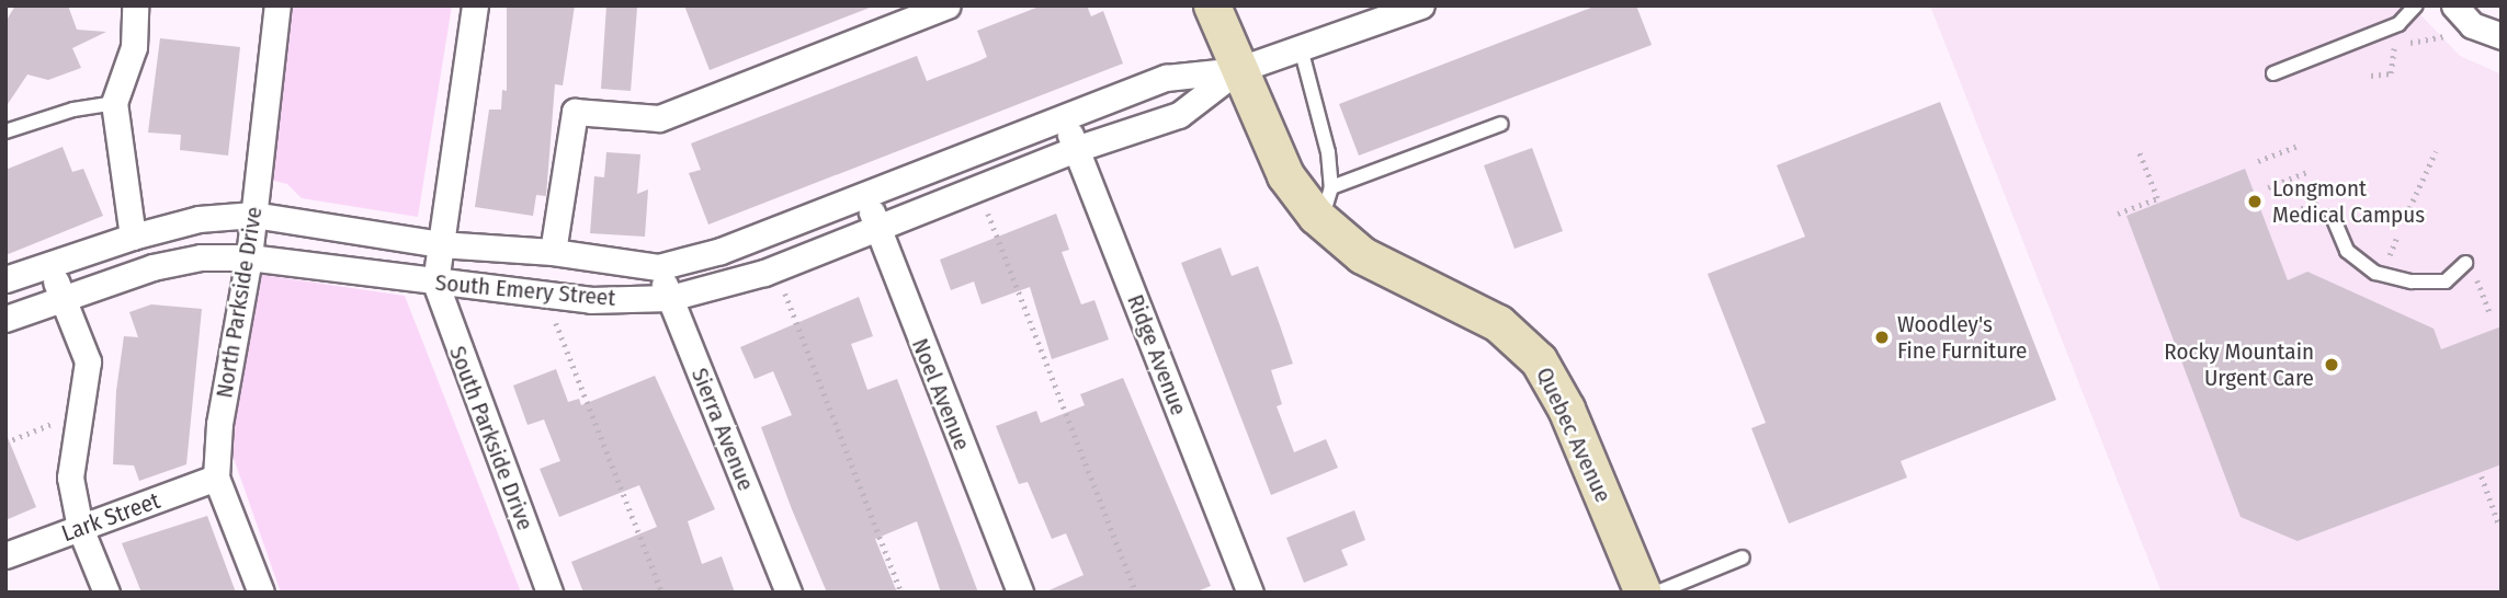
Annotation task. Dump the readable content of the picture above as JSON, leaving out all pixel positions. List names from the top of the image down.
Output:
{
  "streets": {
    "street": [
      "South Emery Street",
      "North Parkside Drive",
      "Ridge Avenue",
      "Noel Avenue",
      "Sierra Avenue",
      "Quebec Avenue",
      "South Parkside Drive",
      "Lark Street"
    ]
  },
  "crossings": [
    ["South Emery Street", "North Parkside Drive"],
    ["South Emery Street", "Ridge Avenue"],
    ["South Emery Street", "Noel Avenue"],
    ["South Emery Street", "Sierra Avenue"],
    ["South Emery Street", "Quebec Avenue"],
    ["South Emery Street", "South Parkside Drive"],
    ["North Parkside Drive", "Lark Street"]
  ],
  "places": ["Longmont Medical Campus", "Woodley's Fine Furniture", "Rocky Mountain Urgent Care"]
}
